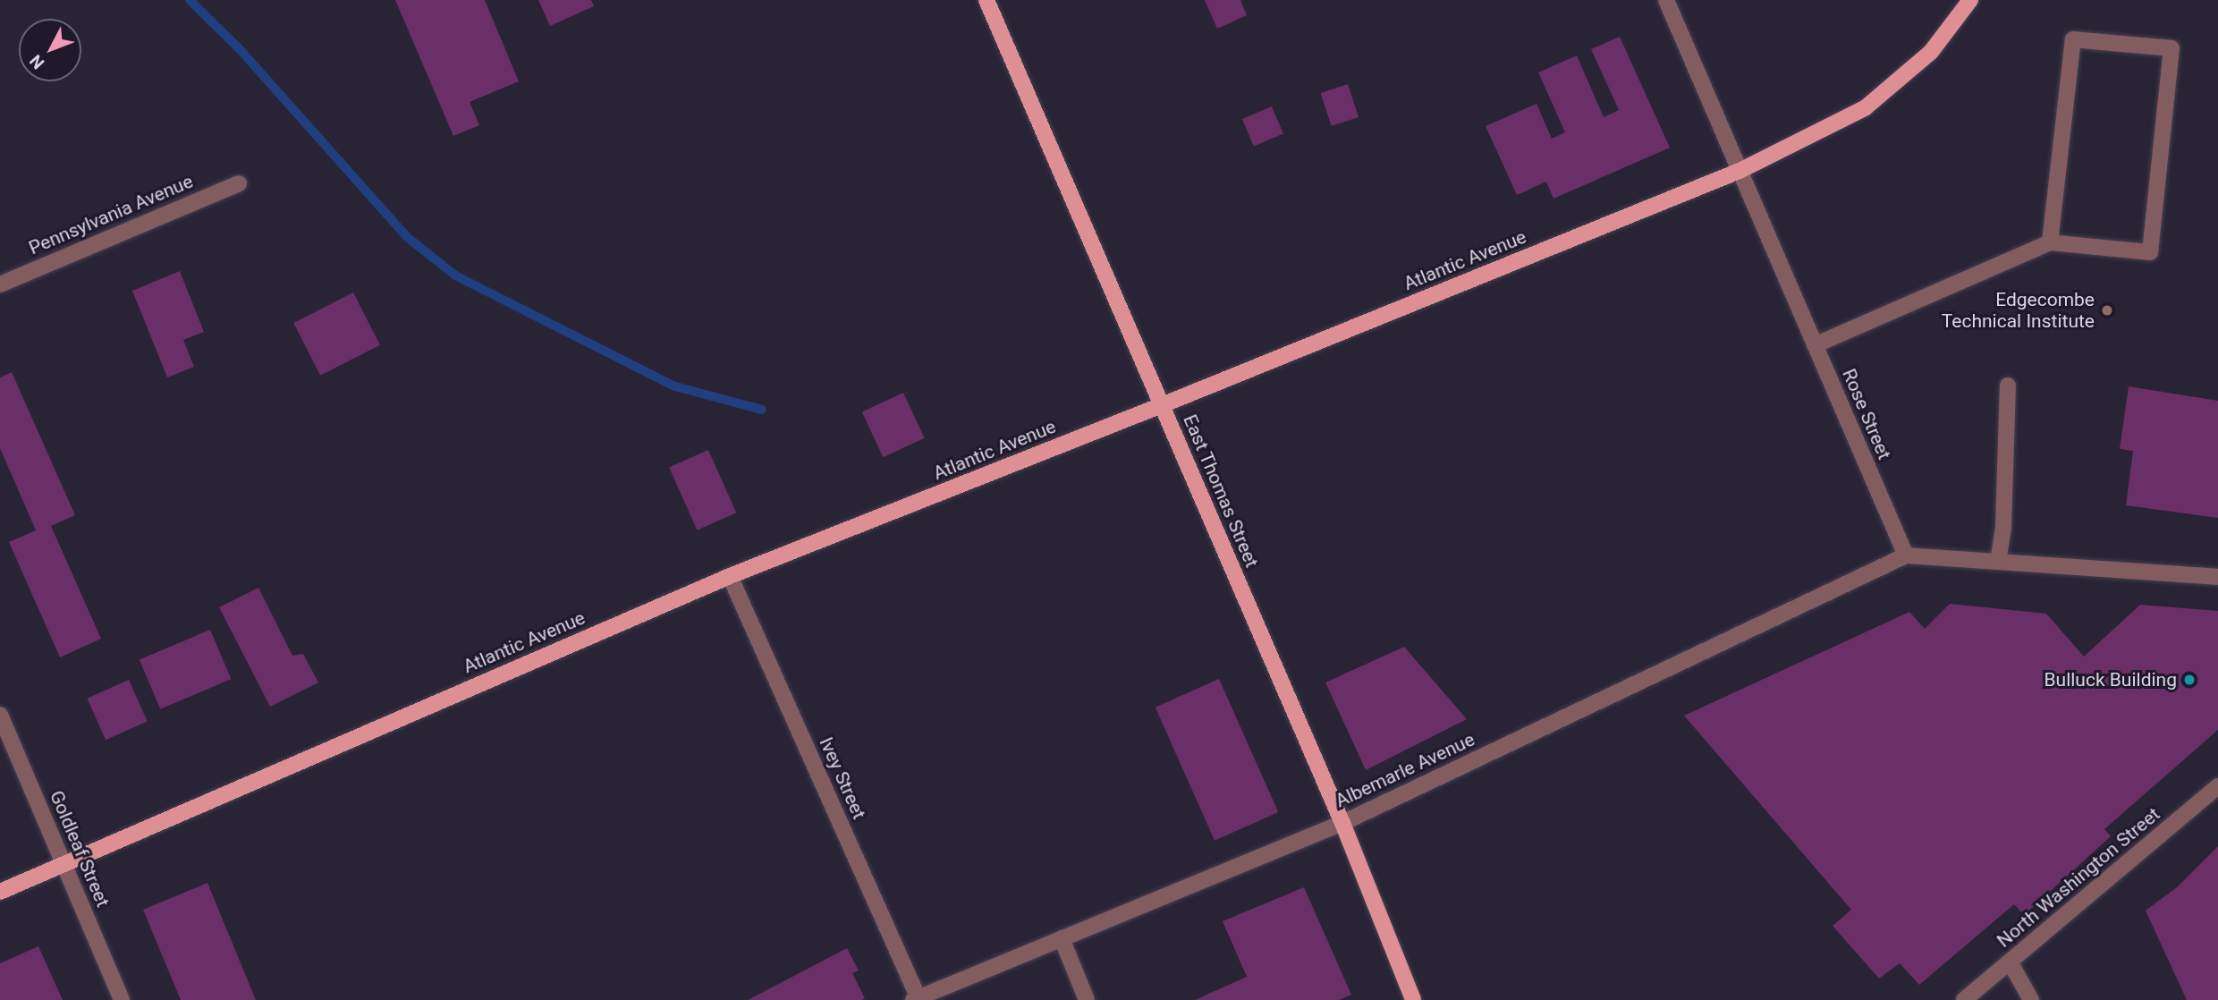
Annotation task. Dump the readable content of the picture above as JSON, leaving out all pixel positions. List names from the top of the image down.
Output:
{
  "streets": {
    "main road": ["Atlantic Avenue", "East Thomas Street"],
    "street": [
      "Pennsylvania Avenue",
      "Rose Street",
      "Albemarle Avenue",
      "Ivey Street",
      "Goldleaf Street",
      "North Washington Street"
    ]
  },
  "crossings": [
    ["Atlantic Avenue", "Rose Street"],
    ["Atlantic Avenue", "East Thomas Street"],
    ["Atlantic Avenue", "Ivey Street"],
    ["Atlantic Avenue", "Goldleaf Street"],
    ["Rose Street", "Albemarle Avenue"],
    ["East Thomas Street", "Albemarle Avenue"],
    ["Albemarle Avenue", "Ivey Street"]
  ],
  "places": ["Edgecombe Technical Institute", "Bulluck Building"],
  "north": "bottom left"
}
